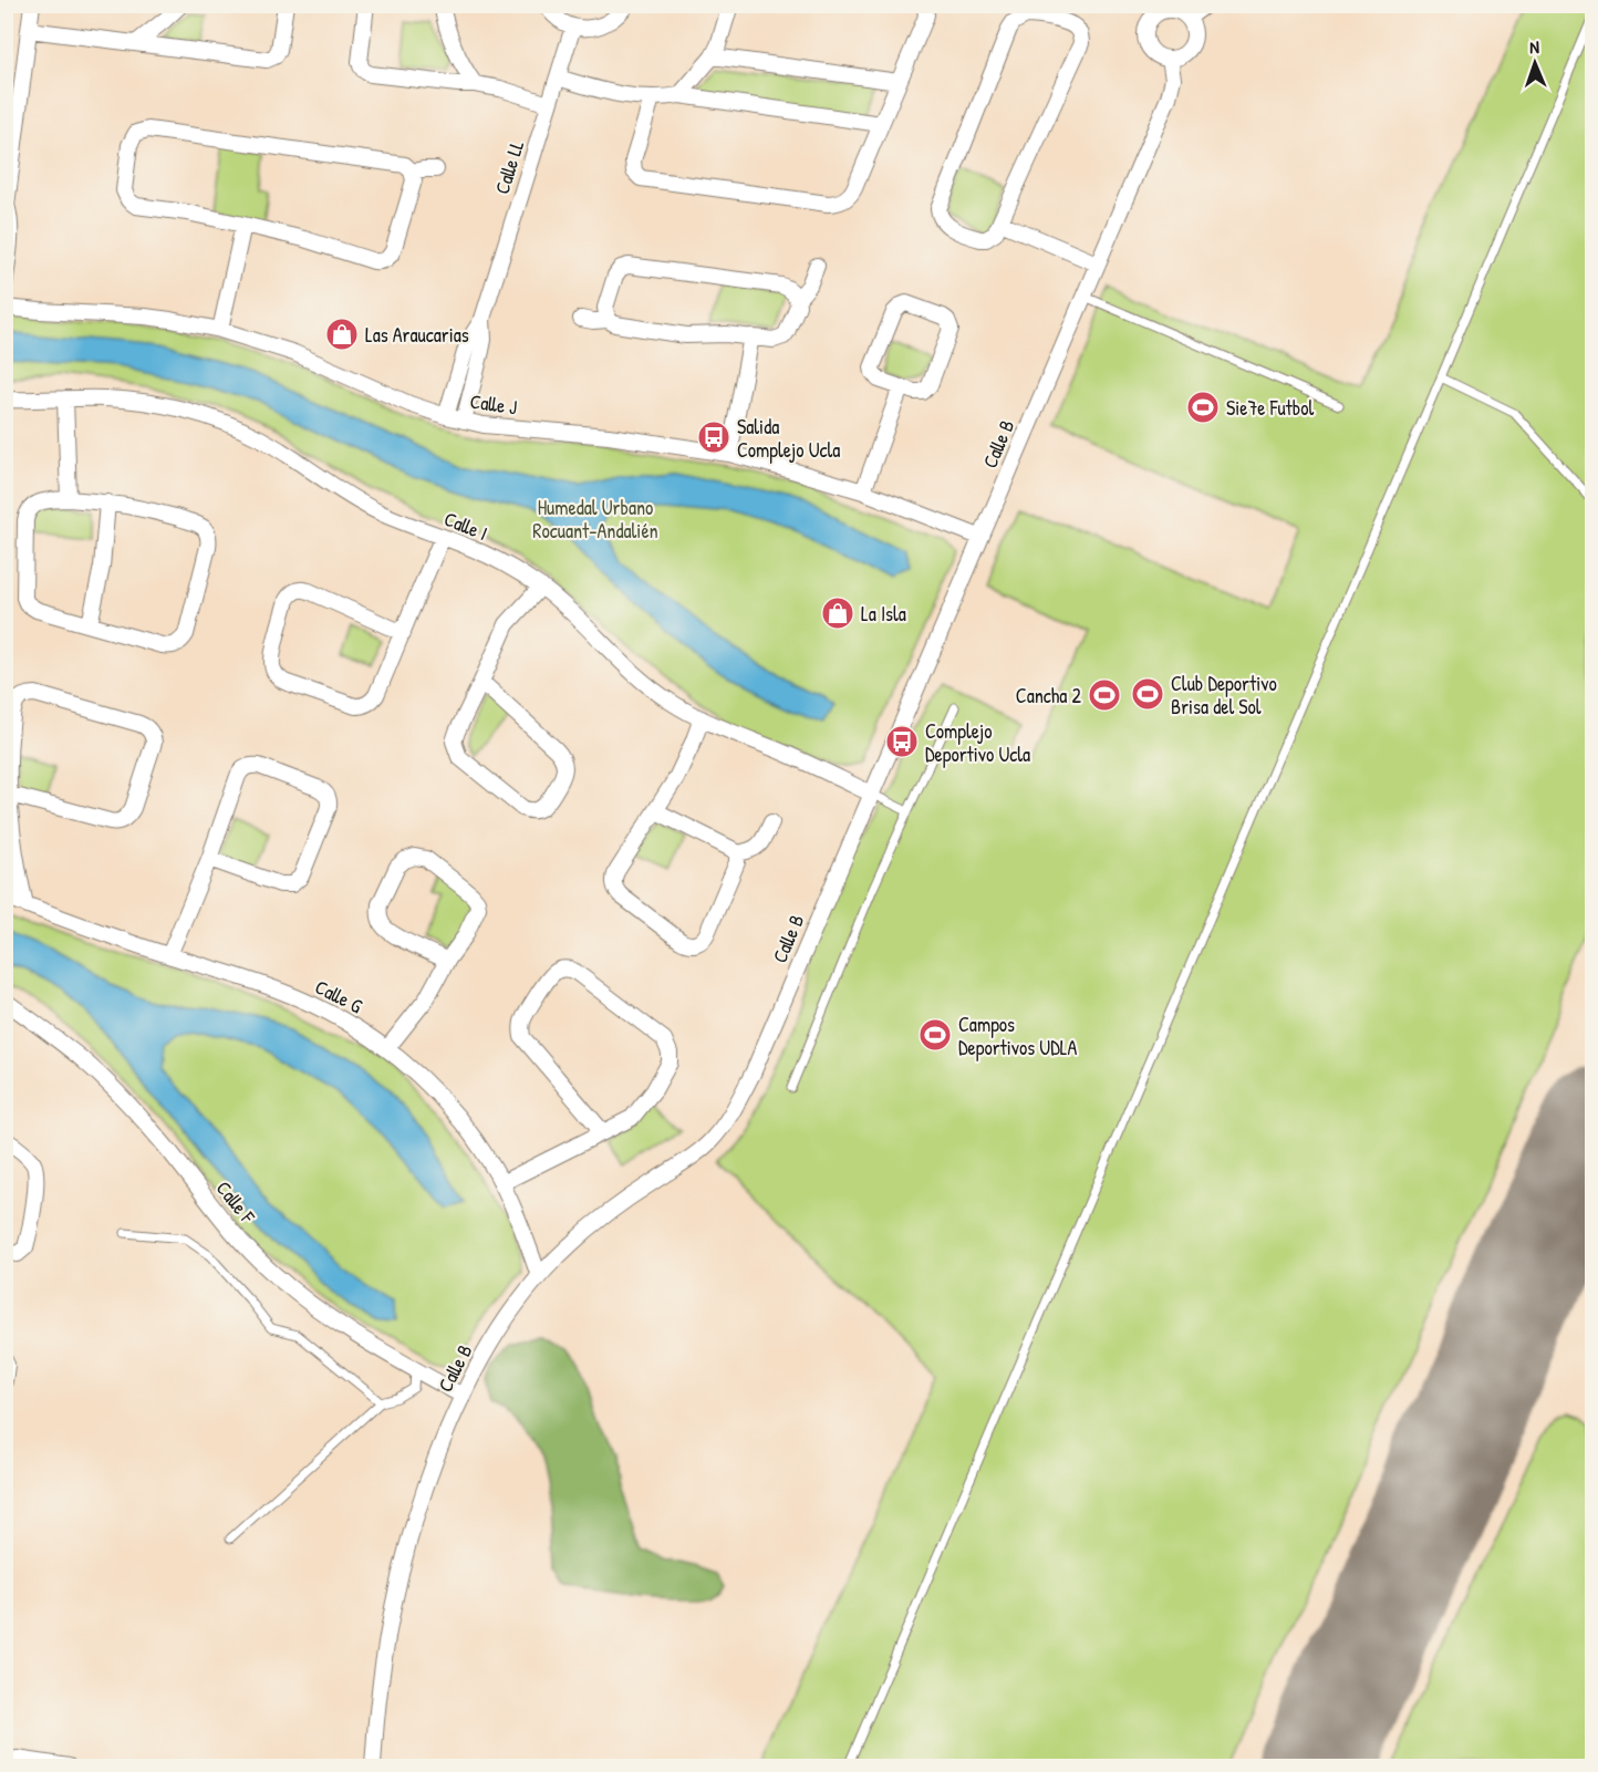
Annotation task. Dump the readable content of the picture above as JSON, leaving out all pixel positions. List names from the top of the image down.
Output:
{
  "streets": {
    "street": [
      "Calle LL",
      "Calle J",
      "Calle B",
      "Calle I",
      "Calle G",
      "Calle F"
    ]
  },
  "crossings": [
    ["Calle LL", "Calle J"],
    ["Calle J", "Calle B"],
    ["Calle B", "Calle I"],
    ["Calle B", "Calle G"],
    ["Calle B", "Calle F"]
  ],
  "parks": ["Humedal Urbano Rocuant-Andalién"],
  "places": {
    "shop": ["Las Araucarias", "La Isla"],
    "sports": [
      "Sie7e Futbol",
      "Club Deportivo Brisa del Sol",
      "Cancha 2",
      "Campos Deportivos UDLA"
    ],
    "bus stop": ["Salida Complejo Ucla", "Complejo Deportivo Ucla"]
  },
  "north": "top"
}
